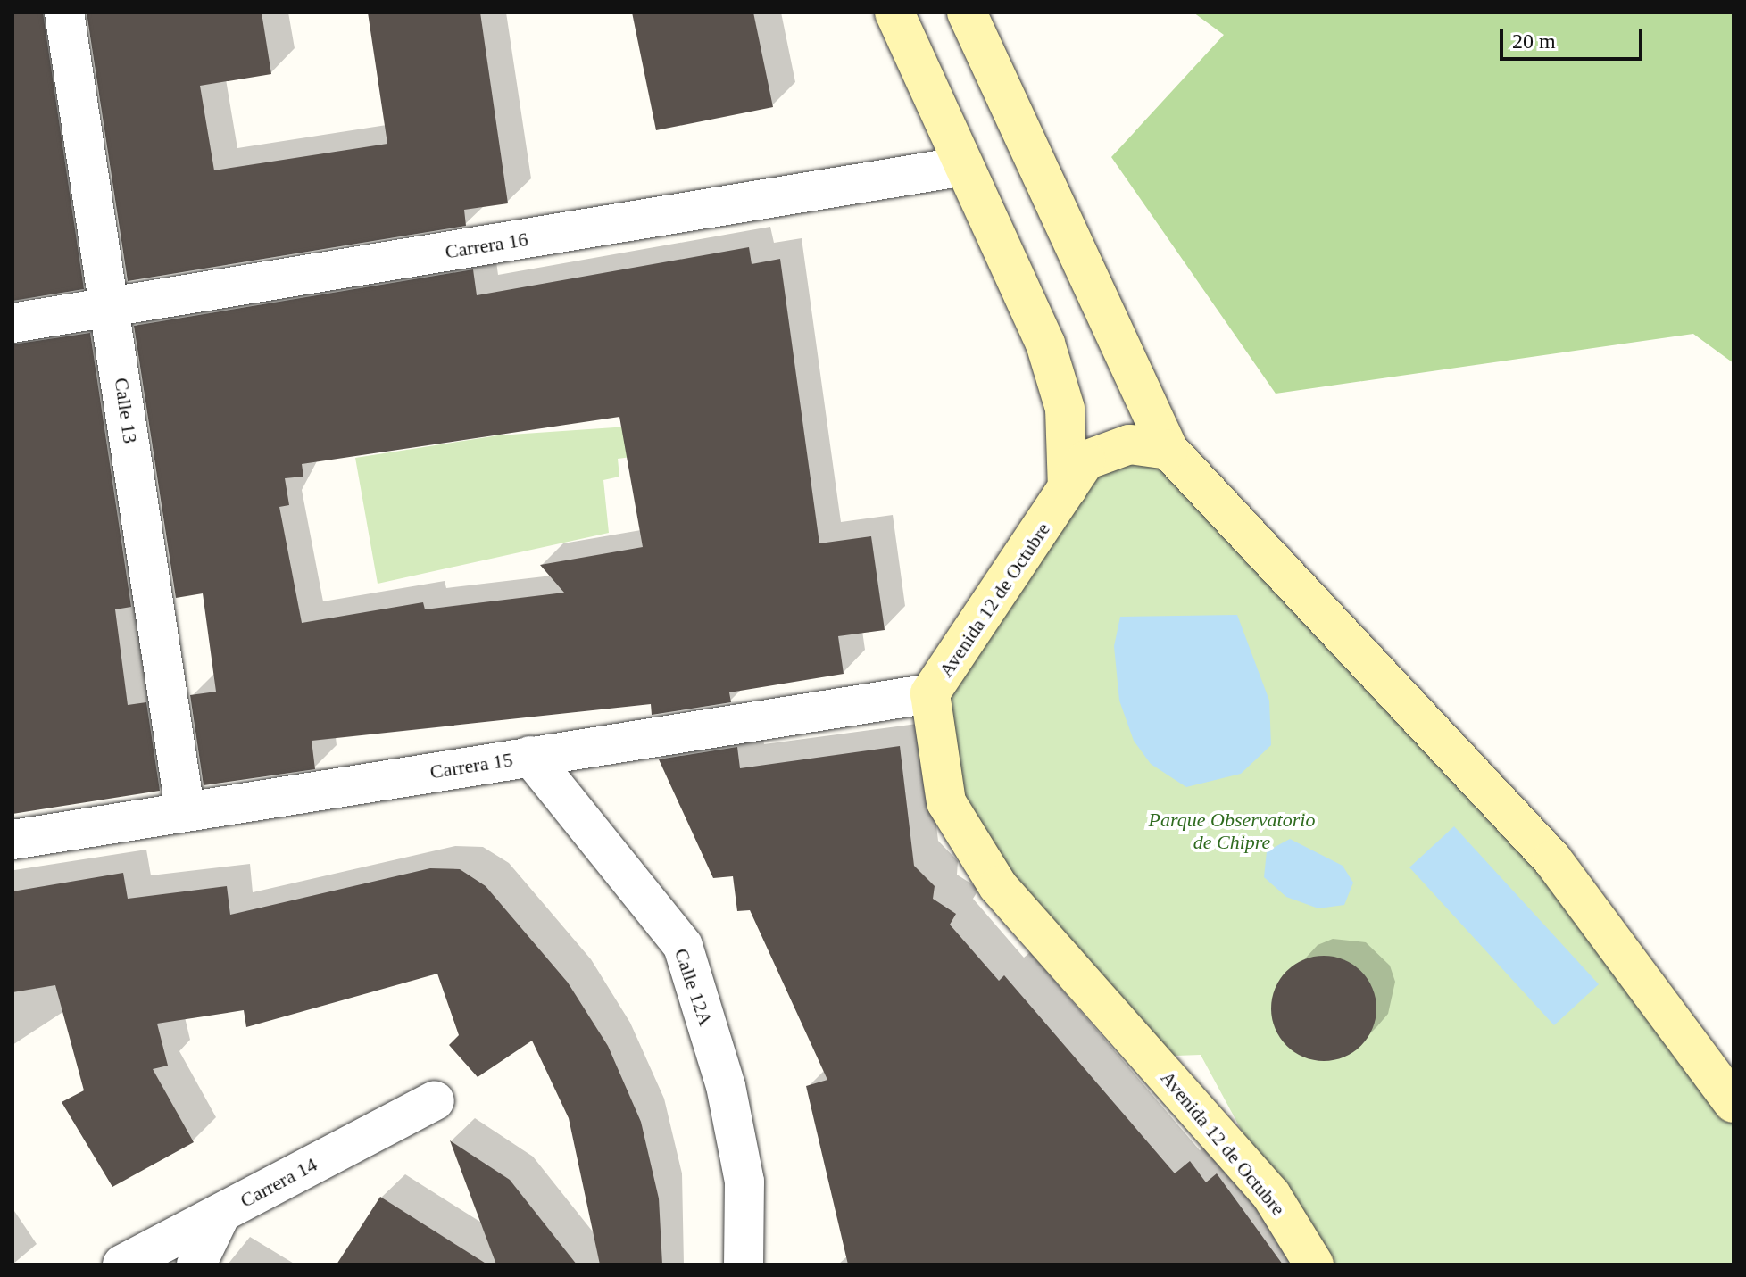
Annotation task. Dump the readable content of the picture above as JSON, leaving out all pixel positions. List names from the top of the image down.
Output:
{
  "streets": {
    "main road": ["Avenida 12 de Octubre"],
    "street": [
      "Carrera 16",
      "Calle 13",
      "Carrera 15",
      "Calle 12A",
      "Carrera 14"
    ]
  },
  "crossings": [
    ["Carrera 16", "Calle 13"],
    ["Calle 13", "Carrera 15"],
    ["Avenida 12 de Octubre", "Carrera 15"],
    ["Carrera 15", "Calle 12A"]
  ],
  "parks": ["Parque Observatorio de Chipre"],
  "scale_bar": "20 m"
}
